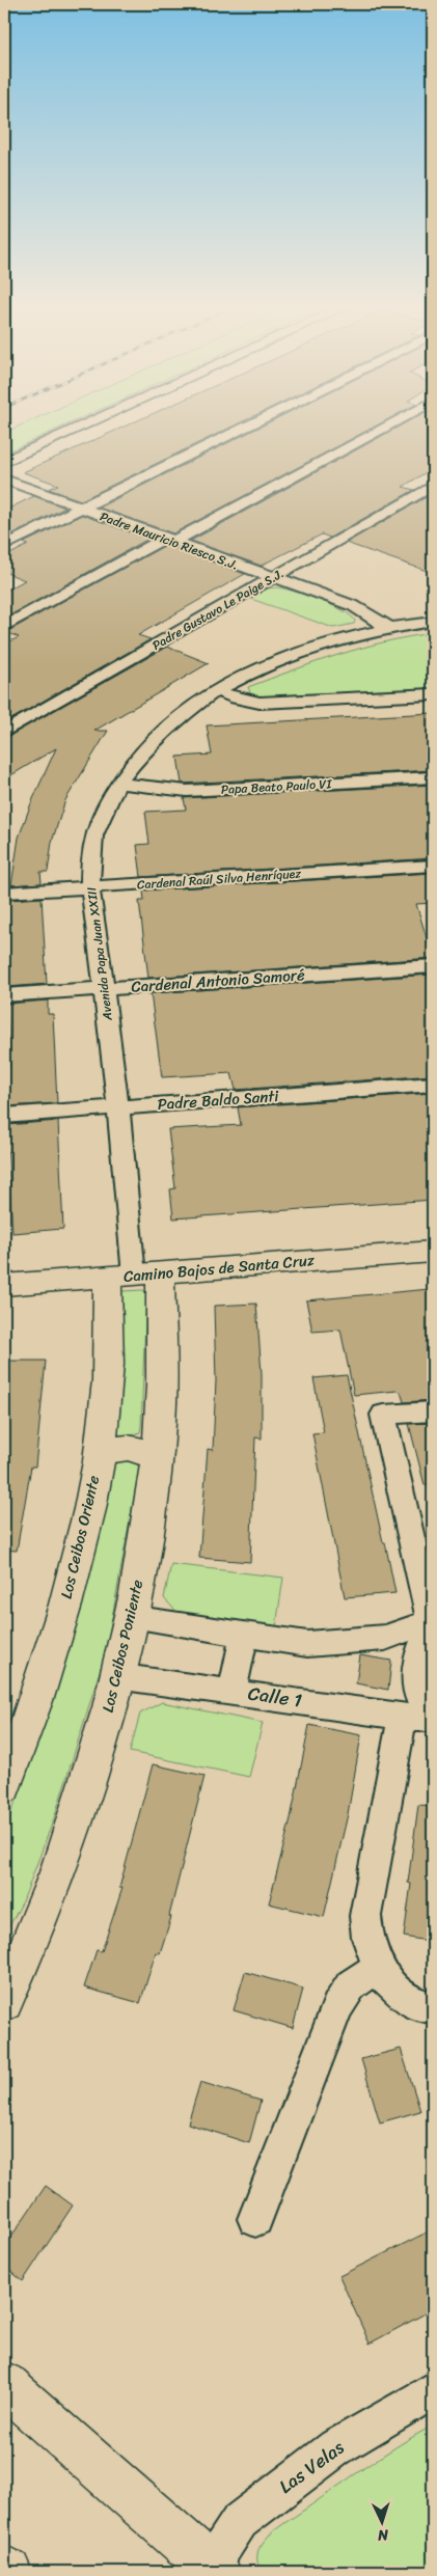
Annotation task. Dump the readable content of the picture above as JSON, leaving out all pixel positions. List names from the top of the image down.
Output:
{
  "streets": {
    "street": [
      "Padre Mauricio Riesco S.J.",
      "Padre Gustavo Le Paige S.J.",
      "Papa Beato Paulo VI",
      "Cardenal Raúl Silva Henríquez",
      "Avenida Papa Juan XXIII",
      "Cardenal Antonio Samoré",
      "Padre Baldo Santi",
      "Camino Bajos de Santa Cruz",
      "Los Ceibos Oriente",
      "Los Ceibos Poniente",
      "Calle 1",
      "Las Velas"
    ]
  },
  "crossings": [
    ["Padre Mauricio Riesco S.J.", "Padre Gustavo Le Paige S.J."],
    ["Padre Mauricio Riesco S.J.", "Avenida Papa Juan XXIII"],
    ["Papa Beato Paulo VI", "Avenida Papa Juan XXIII"],
    ["Cardenal Raúl Silva Henríquez", "Avenida Papa Juan XXIII"],
    ["Avenida Papa Juan XXIII", "Cardenal Antonio Samoré"],
    ["Avenida Papa Juan XXIII", "Padre Baldo Santi"],
    ["Avenida Papa Juan XXIII", "Camino Bajos de Santa Cruz"],
    ["Avenida Papa Juan XXIII", "Los Ceibos Oriente"],
    ["Avenida Papa Juan XXIII", "Los Ceibos Poniente"],
    ["Camino Bajos de Santa Cruz", "Los Ceibos Oriente"],
    ["Camino Bajos de Santa Cruz", "Los Ceibos Poniente"],
    ["Los Ceibos Oriente", "Los Ceibos Poniente"],
    ["Los Ceibos Poniente", "Calle 1"]
  ],
  "north": "bottom"
}
